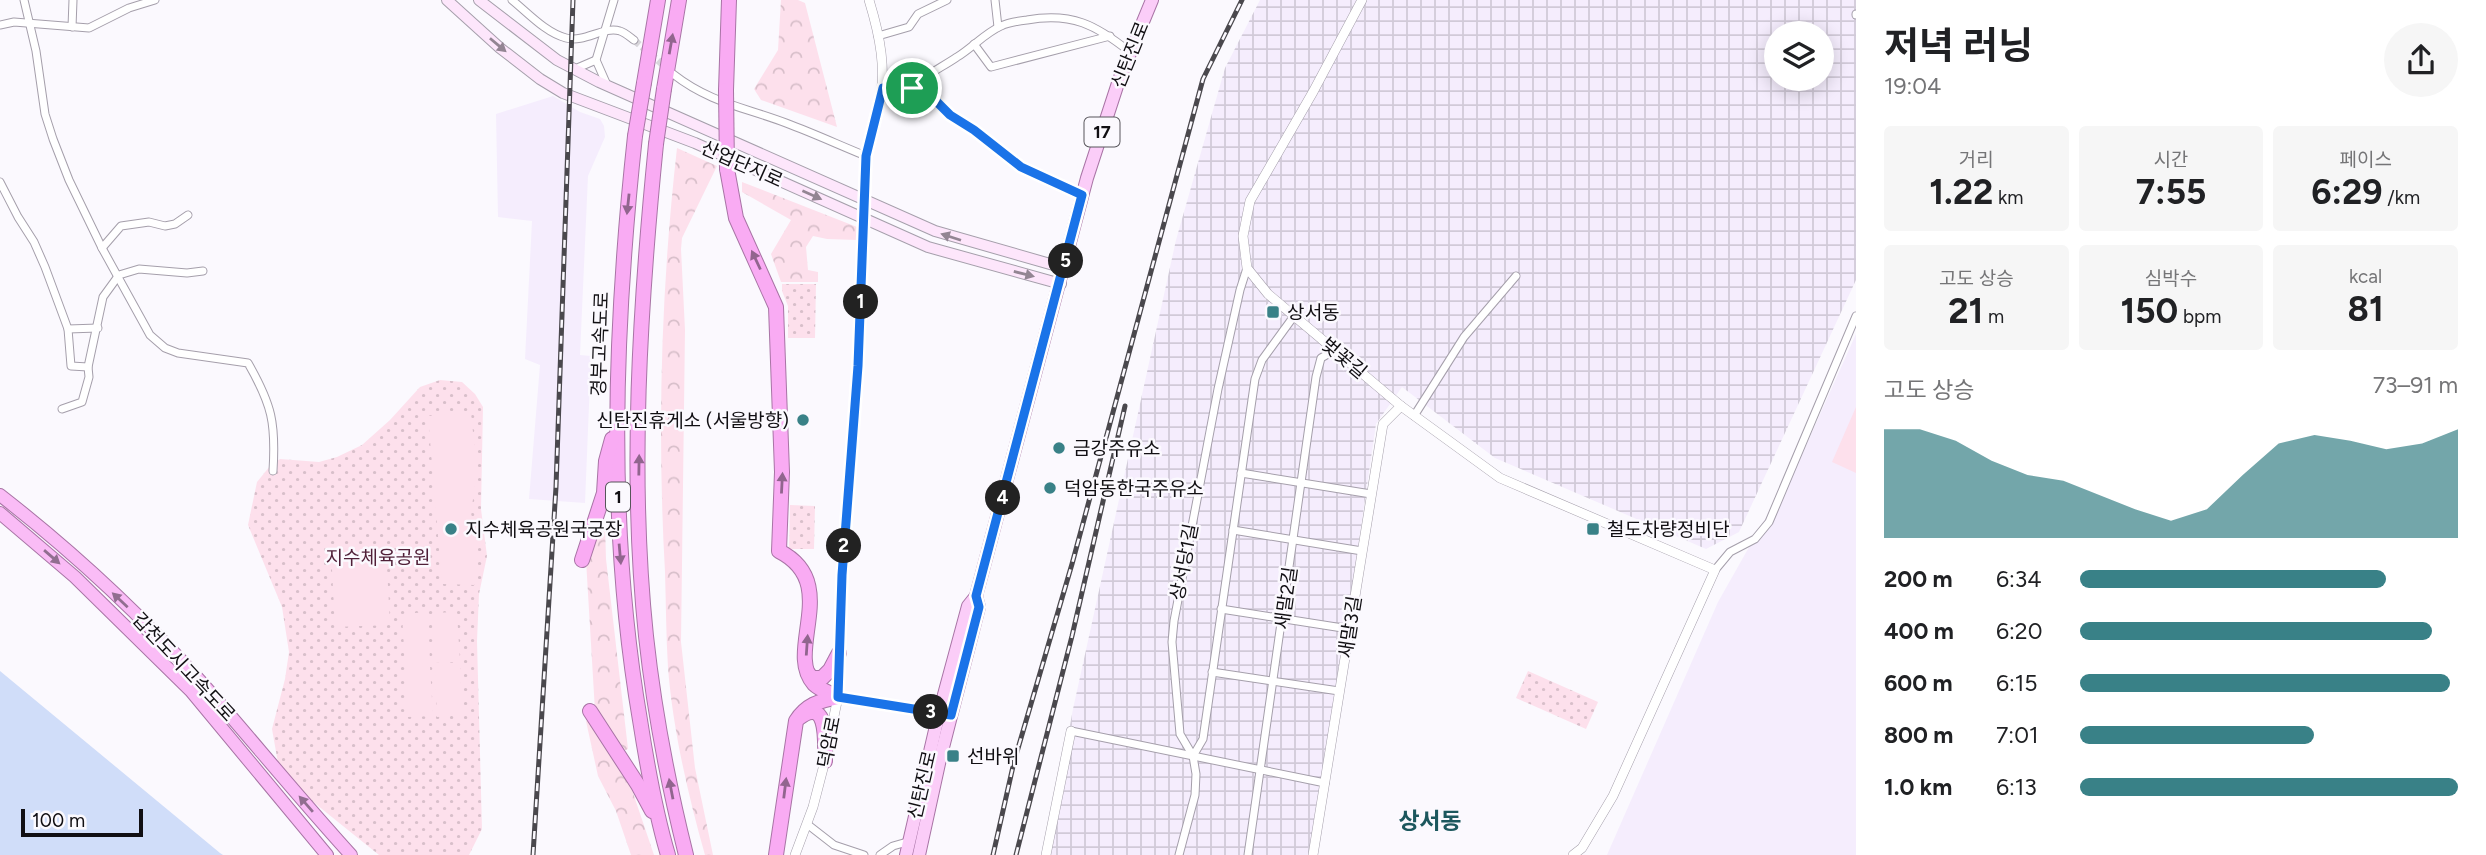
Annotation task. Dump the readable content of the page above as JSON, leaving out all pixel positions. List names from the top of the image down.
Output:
{
  "streets": {
    "highway": ["경부고속도로", "1", "갑천도시고속도로"],
    "main road": ["신탄진로", "17", "산업단지로"],
    "street": [
      "벚꽃길",
      "상서당1길",
      "새말2길",
      "새말3길",
      "덕암로"
    ]
  },
  "crossings": [
    ["신탄진로", "산업단지로"],
    ["벚꽃길", "상서당1길"],
    ["벚꽃길", "새말2길"],
    ["벚꽃길", "새말3길"]
  ],
  "districts": ["상서동"],
  "parks": ["지수체육공원"],
  "places": {
    "transit": ["상서동", "철도차량정비단", "선바위"],
    "other": [
      "신탄진휴게소 (서울방향)",
      "금강주유소",
      "덕암동한국주유소",
      "지수체육공원국궁장"
    ]
  },
  "scale_bar": "100 m",
  "page": {
    "heading": ["저녁 러닝", "19:04"],
    "stats": [
      ["거리", "1.22 km"],
      ["시간", "7:55"],
      ["페이스", "6:29 /km"],
      ["고도 상승", "21 m"],
      ["심박수", "150 bpm"],
      ["kcal", "81"]
    ],
    "pins": [
      "5",
      "1",
      "4",
      "2",
      "3"
    ],
    "chart": ["고도 상승", "73–91 m"],
    "list": [
      {
        "name": "200 m",
        "note": "6:34"
      },
      {
        "name": "400 m",
        "note": "6:20"
      },
      {
        "name": "600 m",
        "note": "6:15"
      },
      {
        "name": "800 m",
        "note": "7:01"
      },
      {
        "name": "1.0 km",
        "note": "6:13"
      }
    ],
    "scale": "100 m"
  }
}
